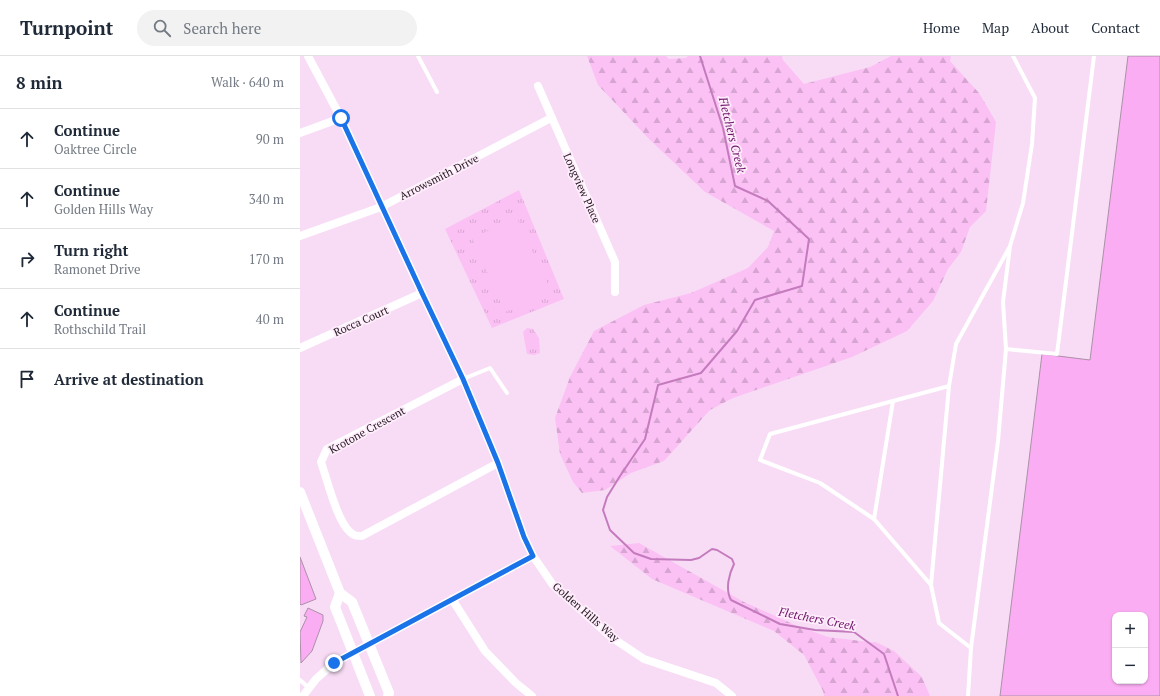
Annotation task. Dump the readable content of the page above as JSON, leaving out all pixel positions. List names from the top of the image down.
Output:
{
  "streets": {
    "street": [
      "Arrowsmith Drive",
      "Longview Place",
      "Rocca Court",
      "Krotone Crescent",
      "Golden Hills Way"
    ]
  },
  "crossings": [
    ["Arrowsmith Drive", "Longview Place"],
    ["Arrowsmith Drive", "Golden Hills Way"],
    ["Rocca Court", "Golden Hills Way"],
    ["Krotone Crescent", "Golden Hills Way"]
  ],
  "water": ["Fletchers Creek"],
  "page": {
    "header": "Turnpoint",
    "search": "Search here",
    "nav": [
      "Home",
      "Map",
      "About",
      "Contact"
    ],
    "heading": ["8 min", "Walk · 640 m"],
    "list": [
      ["Continue", "Oaktree Circle", "90 m"],
      ["Continue", "Golden Hills Way", "340 m"],
      ["Turn right", "Ramonet Drive", "170 m"],
      ["Continue", "Rothschild Trail", "40 m"],
      "Arrive at destination"
    ],
    "map_buttons": ["+", "−"]
  }
}
